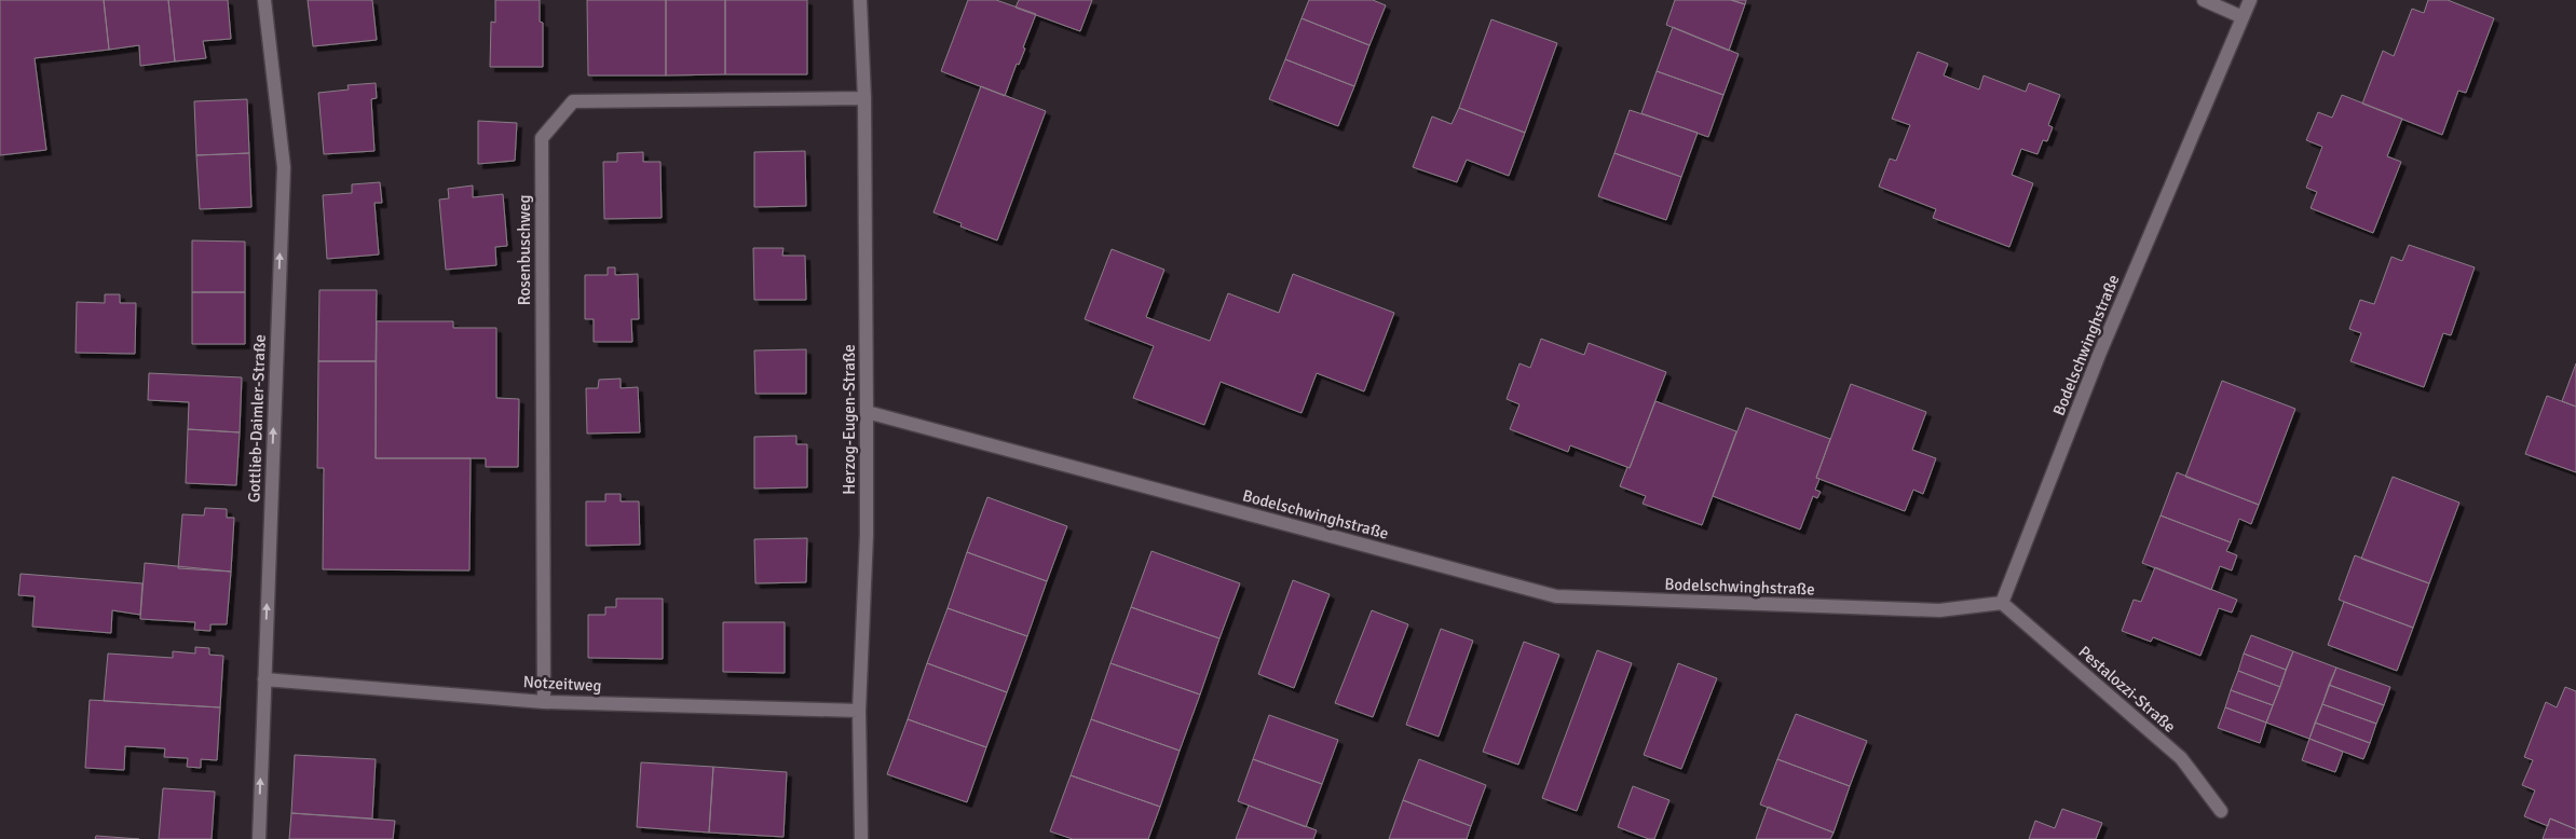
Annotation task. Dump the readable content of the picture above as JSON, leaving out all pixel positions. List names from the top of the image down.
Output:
{
  "streets": {
    "street": [
      "Rosenbuschweg",
      "Bodelschwinghstraße",
      "Gottlieb-Daimler-Straße",
      "Herzog-Eugen-Straße",
      "Notzeitweg",
      "Pestalozzi-Straße"
    ]
  },
  "crossings": [
    ["Rosenbuschweg", "Herzog-Eugen-Straße"],
    ["Rosenbuschweg", "Notzeitweg"],
    ["Bodelschwinghstraße", "Herzog-Eugen-Straße"],
    ["Bodelschwinghstraße", "Pestalozzi-Straße"],
    ["Gottlieb-Daimler-Straße", "Notzeitweg"],
    ["Herzog-Eugen-Straße", "Notzeitweg"]
  ],
  "one_way": ["Gottlieb-Daimler-Straße"]
}
